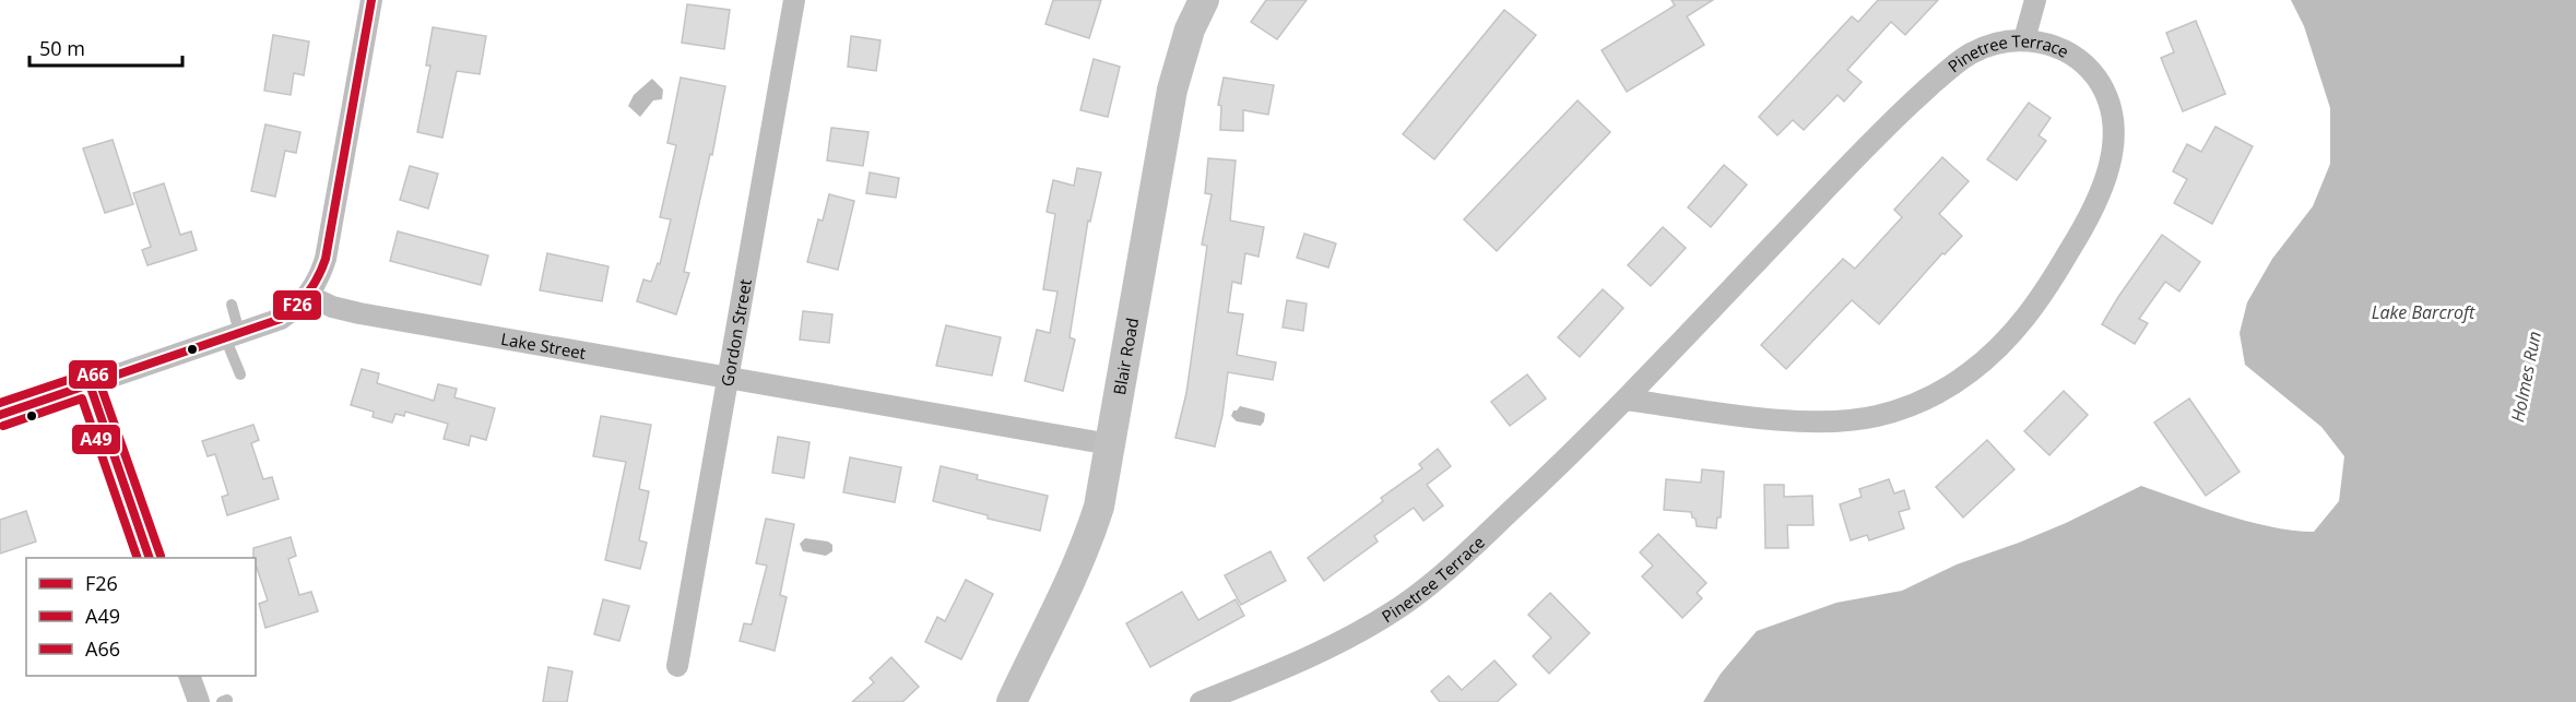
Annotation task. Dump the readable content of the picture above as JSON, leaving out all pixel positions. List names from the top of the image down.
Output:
{
  "streets": {
    "street": [
      "Pinetree Terrace",
      "Gordon Street",
      "Lake Street",
      "Blair Road"
    ]
  },
  "crossings": [
    ["Gordon Street", "Lake Street"],
    ["Lake Street", "Blair Road"]
  ],
  "water": ["Lake Barcroft", "Holmes Run"],
  "lines": ["transit line F26", "transit line A66", "transit line A49"],
  "legend": ["F26", "A49", "A66"],
  "scale_bar": "50 m"
}
